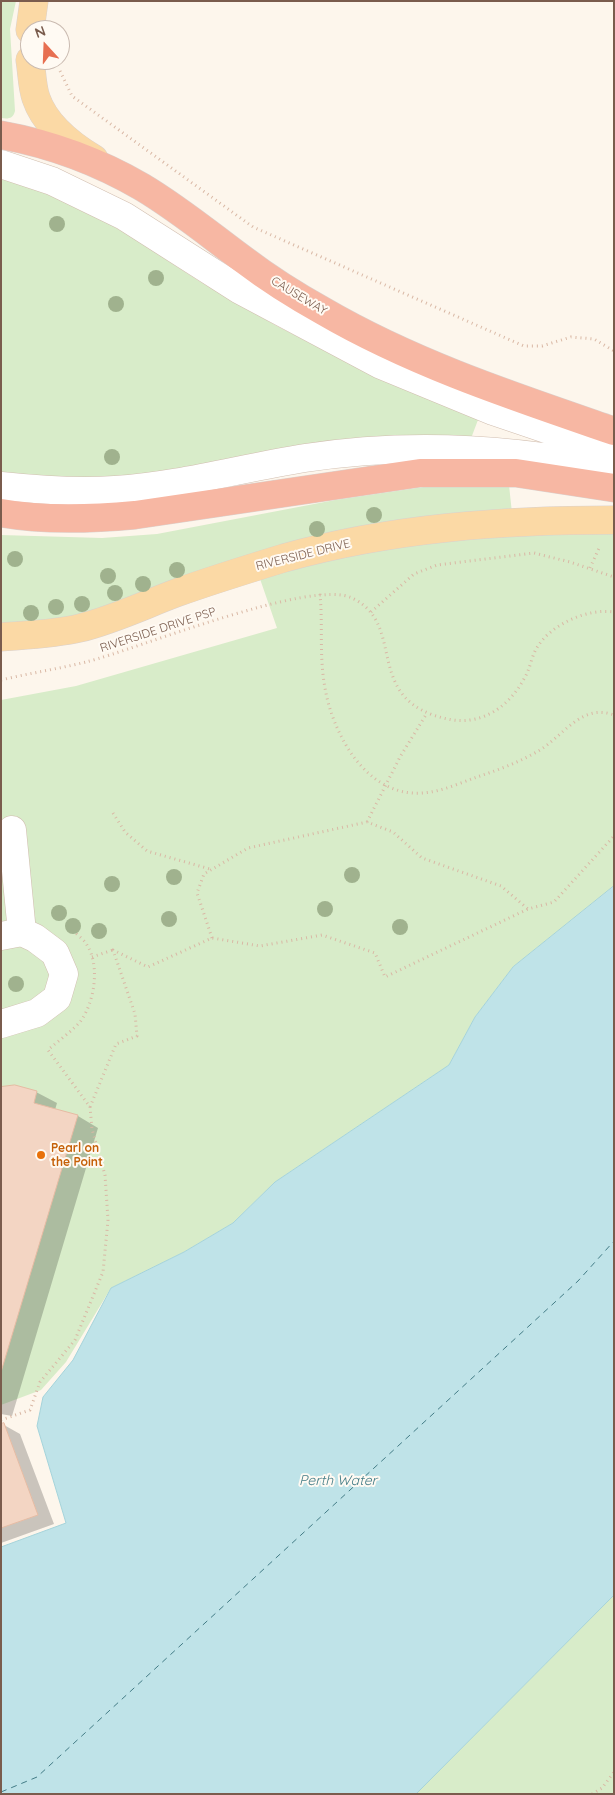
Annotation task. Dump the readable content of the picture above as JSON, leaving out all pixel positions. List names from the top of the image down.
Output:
{
  "streets": {
    "highway": ["CAUSEWAY"],
    "main road": ["RIVERSIDE DRIVE"],
    "path": ["RIVERSIDE DRIVE PSP"]
  },
  "water": ["Perth Water"],
  "places": ["Pearl on the Point"],
  "north": "top"
}
